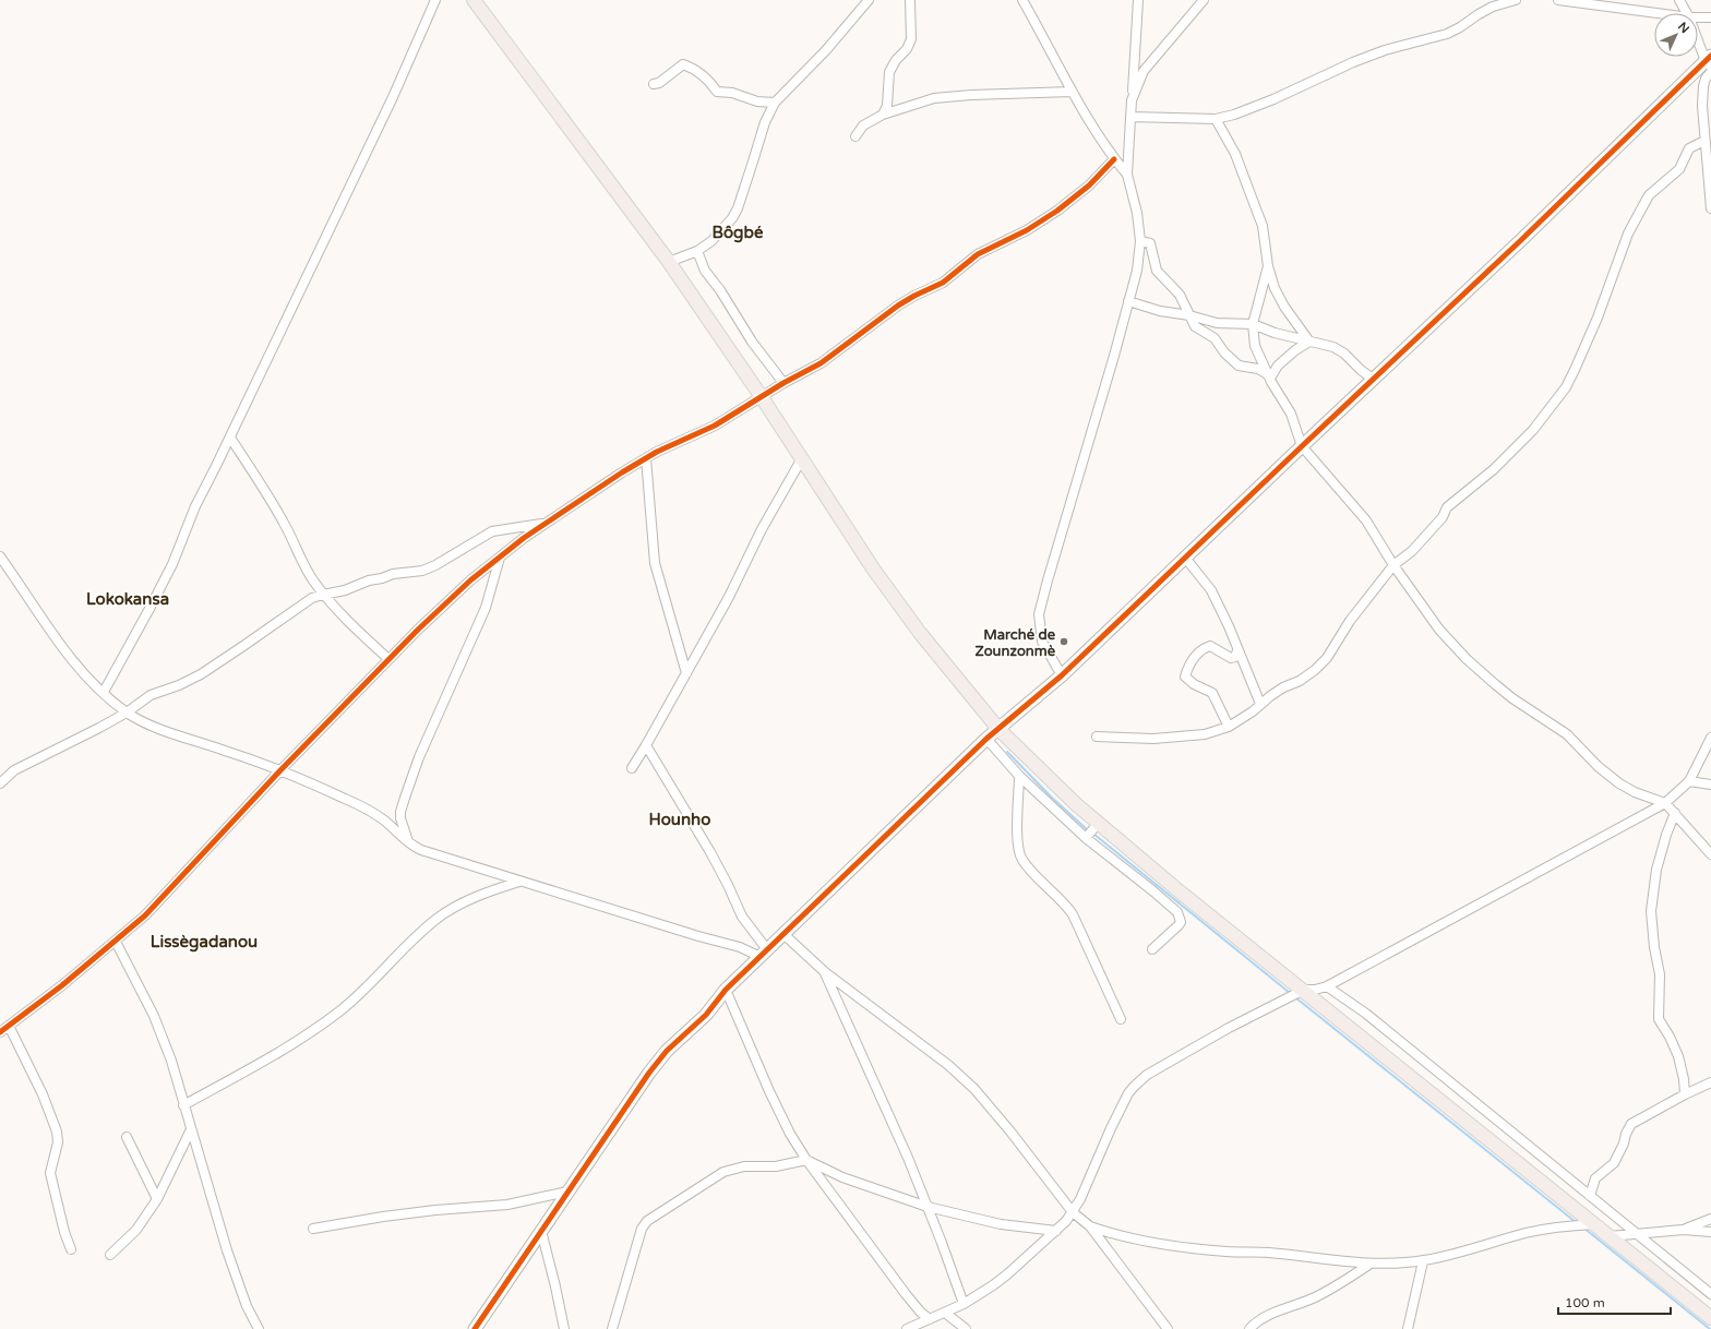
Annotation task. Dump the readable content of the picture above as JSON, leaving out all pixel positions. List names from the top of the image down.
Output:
{
  "districts": [
    "Bôgbé",
    "Lokokansa",
    "Hounho",
    "Lissègadanou"
  ],
  "places": ["Marché de Zounzonmè"],
  "scale_bar": "100 m",
  "north": "top right"
}
